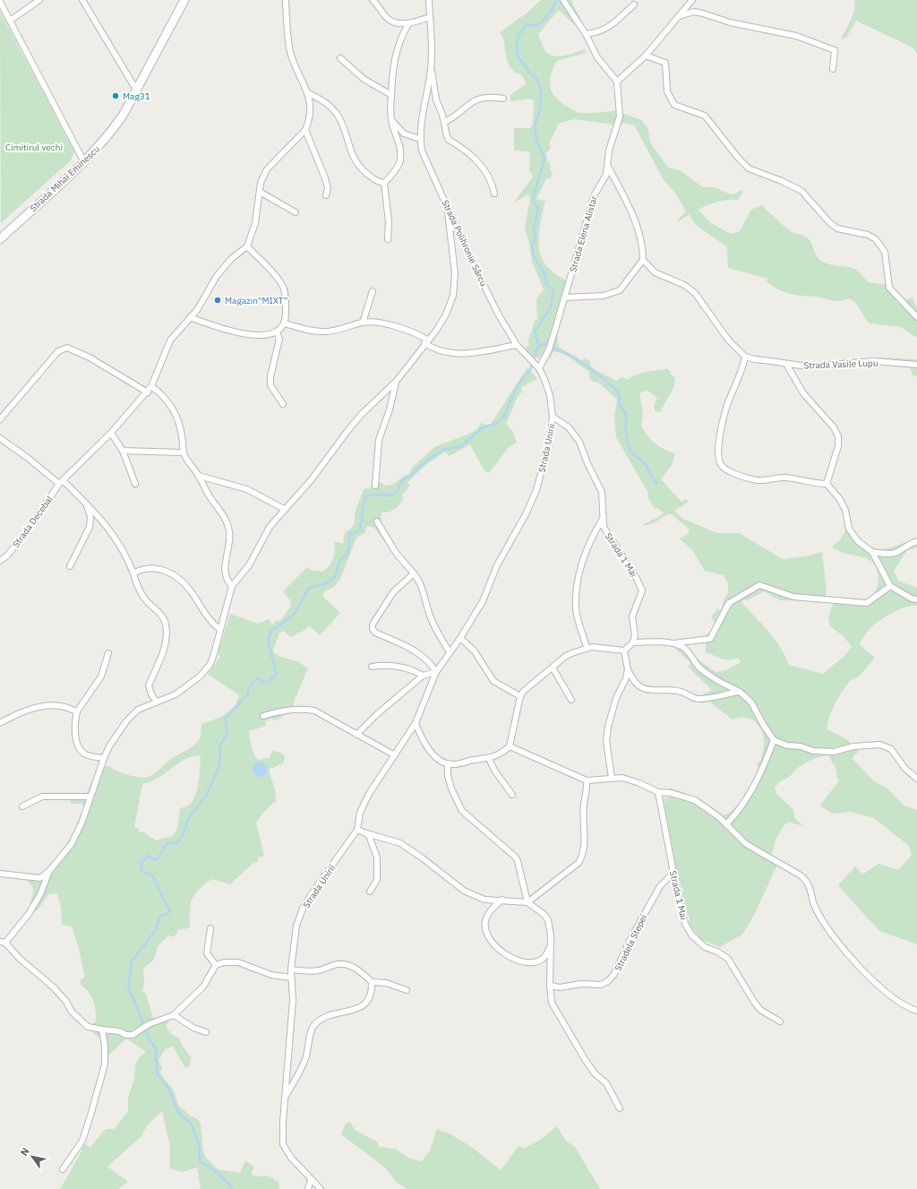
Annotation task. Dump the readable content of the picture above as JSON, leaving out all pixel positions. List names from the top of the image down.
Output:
{
  "streets": {
    "main road": ["Strada Mihai Eminescu"],
    "street": [
      "Strada Elena Alistar",
      "Strada Polihronie Sârcu",
      "Strada Vasile Lupu",
      "Strada Unirii",
      "Strada Decebal",
      "Strada 1 Mai",
      "Stradela Stepei"
    ]
  },
  "crossings": [
    ["Strada Elena Alistar", "Strada Unirii"],
    ["Strada Polihronie Sârcu", "Strada Unirii"],
    ["Strada Unirii", "Strada 1 Mai"],
    ["Strada 1 Mai", "Stradela Stepei"]
  ],
  "parks": ["Cimitirul vechi"],
  "places": ["Mag31", "Magazin”MIXT”"],
  "north": "top left"
}
